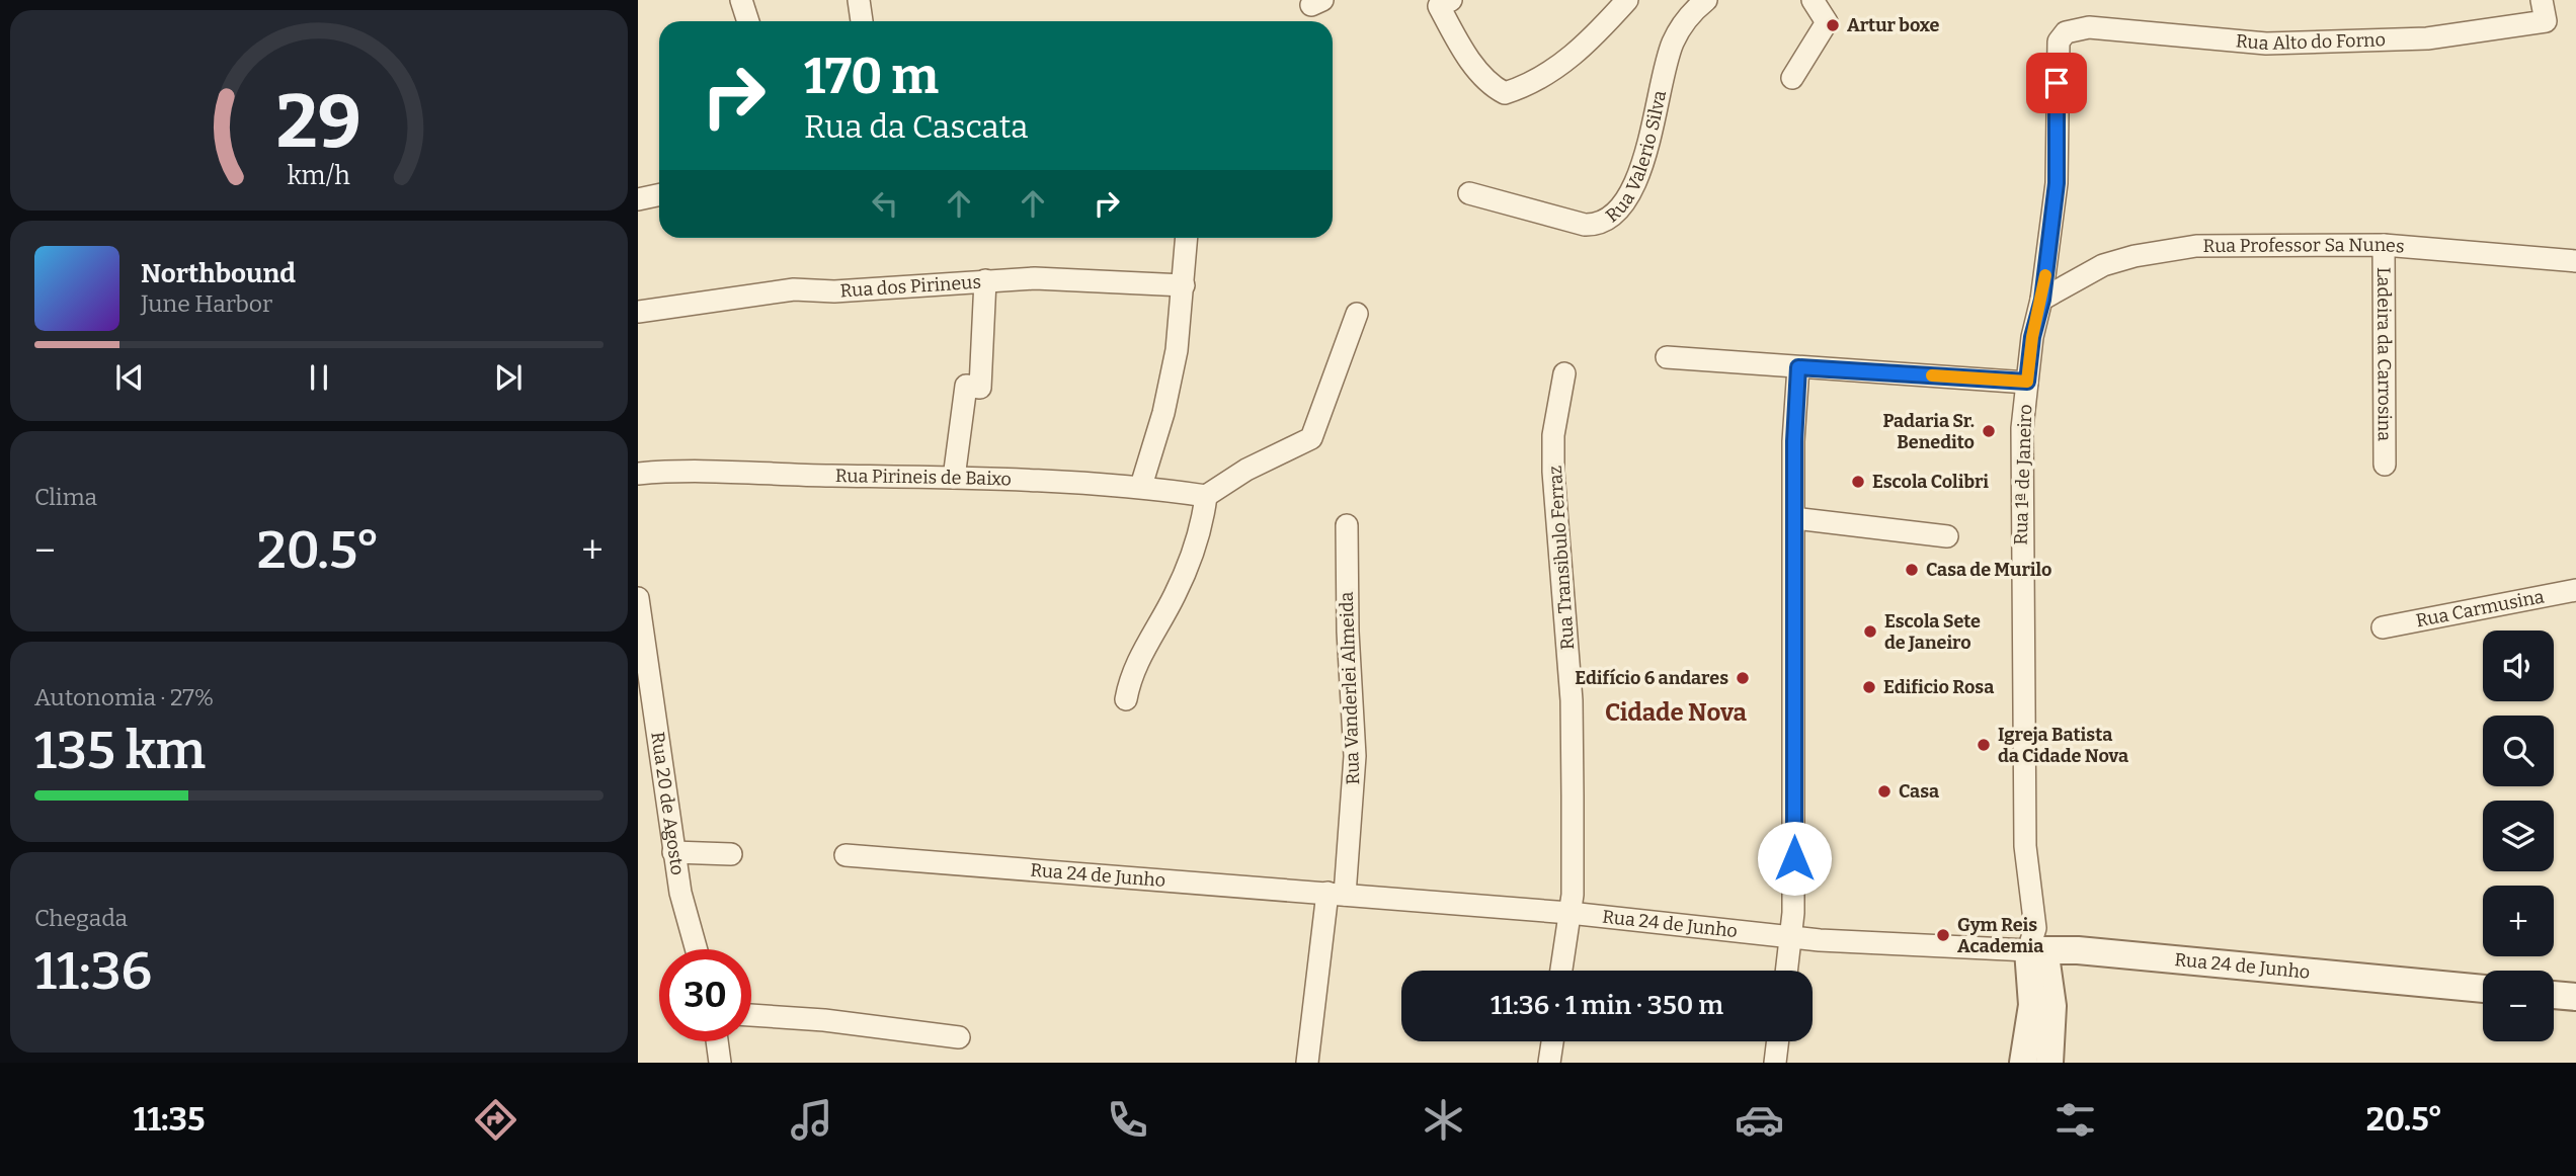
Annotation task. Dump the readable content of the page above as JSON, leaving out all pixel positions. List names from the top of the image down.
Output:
{
  "streets": {
    "street": [
      "Rua Alto do Forno",
      "Rua Valerio Silva",
      "Rua Professor Sa Nunes",
      "Rua dos Pirineus",
      "Ladeira da Carrosina",
      "Rua 1ª de Janeiro",
      "Rua Pirineis de Baixo",
      "Rua Transibulo Ferraz",
      "Rua Carmusina",
      "Rua Vanderlei Almeida",
      "Rua 20 de Agosto",
      "Rua 24 de Junho"
    ]
  },
  "crossings": [
    ["Rua Alto do Forno", "Rua 1ª de Janeiro"],
    ["Rua Professor Sa Nunes", "Ladeira da Carrosina"],
    ["Rua Professor Sa Nunes", "Rua 1ª de Janeiro"],
    ["Rua 1ª de Janeiro", "Rua 24 de Junho"],
    ["Rua Transibulo Ferraz", "Rua 24 de Junho"],
    ["Rua Vanderlei Almeida", "Rua 24 de Junho"]
  ],
  "districts": ["Cidade Nova"],
  "places": [
    "Artur boxe",
    "Padaria Sr. Benedito",
    "Escola Colibri",
    "Casa de Murilo",
    "Escola Sete de Janeiro",
    "Edifício 6 andares",
    "Edificio Rosa",
    "Igreja Batista da Cidade Nova",
    "Casa",
    "Gym Reis Academia"
  ],
  "page": {
    "turn": ["170 m", "Rua da Cascata"],
    "song": ["Northbound", "June Harbor"],
    "tile": [
      "Clima",
      ["Autonomia · 27%", "135 km"],
      ["Chegada", "11:36"]
    ],
    "heat": ["−", "20.5°", "+"],
    "map_buttons": ["+", "−"],
    "limit": "30",
    "trip": "11:36 · 1 min · 350 m",
    "tabs": ["11:35", "20.5°"],
    "gauge": ["29", "km/h"]
  }
}
